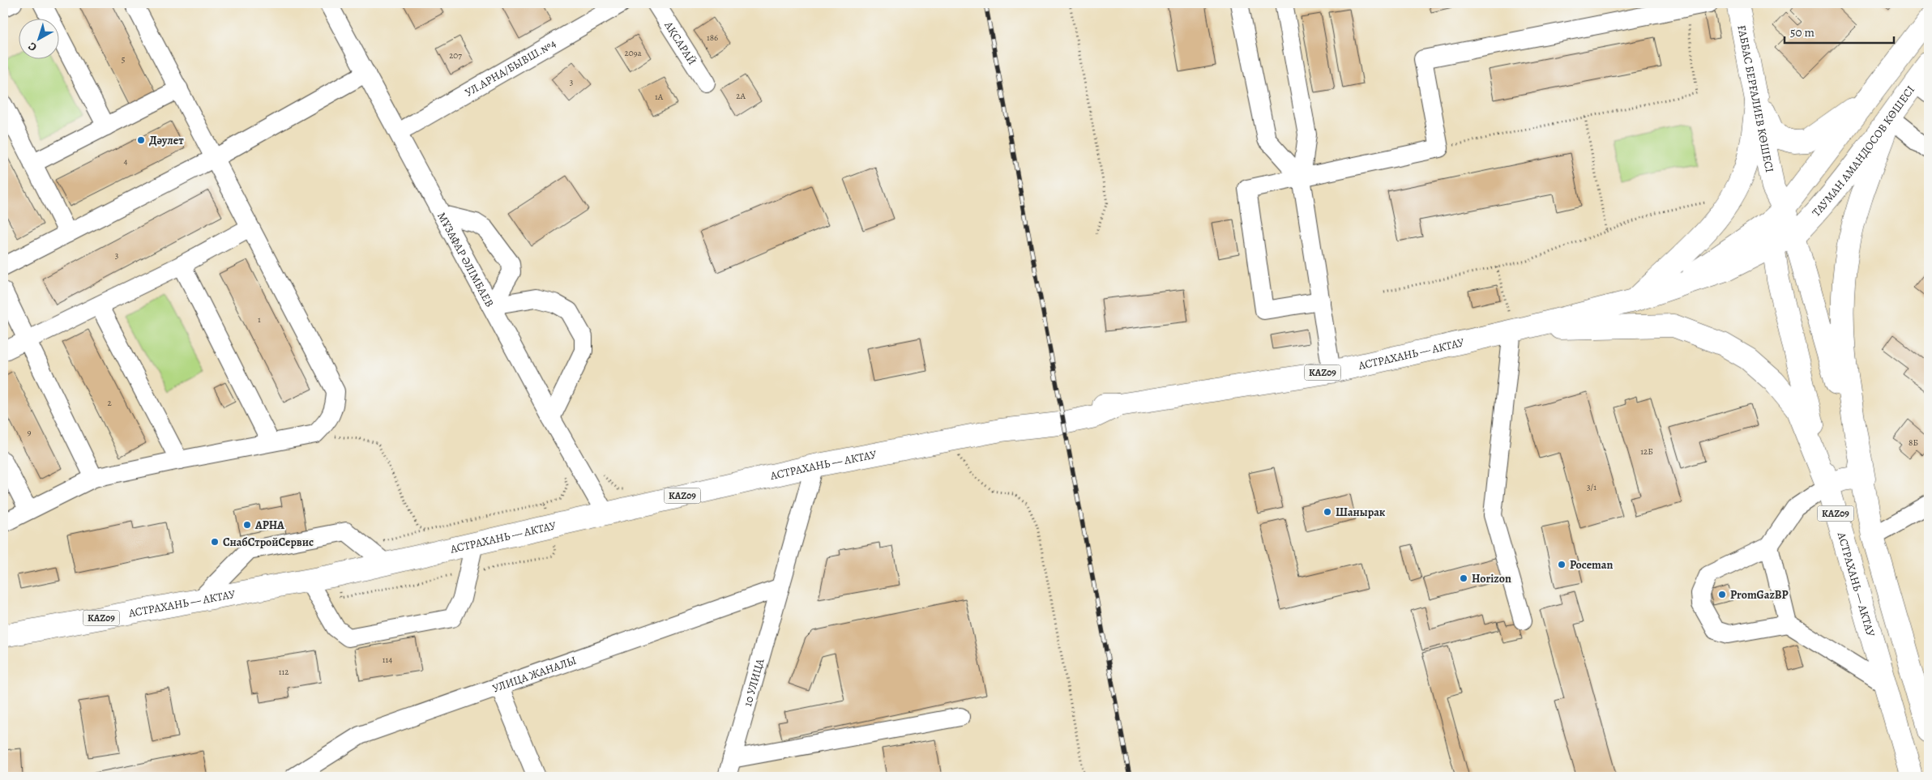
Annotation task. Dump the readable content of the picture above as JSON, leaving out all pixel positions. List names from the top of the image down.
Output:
{
  "streets": {
    "main road": [
      "ҒАББАС БЕРҒАЛИЕВ КӨШЕСІ",
      "ТАУМАН АМАНДОСОВ КӨШЕСІ",
      "АСТРАХАНЬ — АКТАУ",
      "KAZ09"
    ],
    "street": [
      "АҚСАРАЙ",
      "УЛ.АРНА/БЫВШ.№4",
      "МҰЗАФАР ӘЛІМБАЕВ",
      "УЛИЦА ЖАНАЛЫ",
      "10 УЛИЦА"
    ]
  },
  "crossings": [
    ["УЛ.АРНА/БЫВШ.№4", "МҰЗАФАР ӘЛІМБАЕВ"],
    ["ҒАББАС БЕРҒАЛИЕВ КӨШЕСІ", "АСТРАХАНЬ — АКТАУ"],
    ["ҒАББАС БЕРҒАЛИЕВ КӨШЕСІ", "KAZ09"],
    ["ТАУМАН АМАНДОСОВ КӨШЕСІ", "АСТРАХАНЬ — АКТАУ"],
    ["ТАУМАН АМАНДОСОВ КӨШЕСІ", "KAZ09"],
    ["МҰЗАФАР ӘЛІМБАЕВ", "АСТРАХАНЬ — АКТАУ"],
    ["АСТРАХАНЬ — АКТАУ", "KAZ09"],
    ["АСТРАХАНЬ — АКТАУ", "10 УЛИЦА"],
    ["УЛИЦА ЖАНАЛЫ", "10 УЛИЦА"]
  ],
  "places": [
    "Дәулет",
    "Шанырак",
    "АРНА",
    "СнабСтройСервис",
    "Poceman",
    "Horizon",
    "PromGazBP"
  ],
  "house_numbers": [
    "186",
    "209а",
    "207",
    "5",
    "3",
    "2А",
    "1А",
    "4",
    "3",
    "1",
    "2",
    "9",
    "8Б",
    "12Б",
    "3/1",
    "114",
    "112"
  ],
  "scale_bar": "50 m",
  "north": "bottom left"
}
